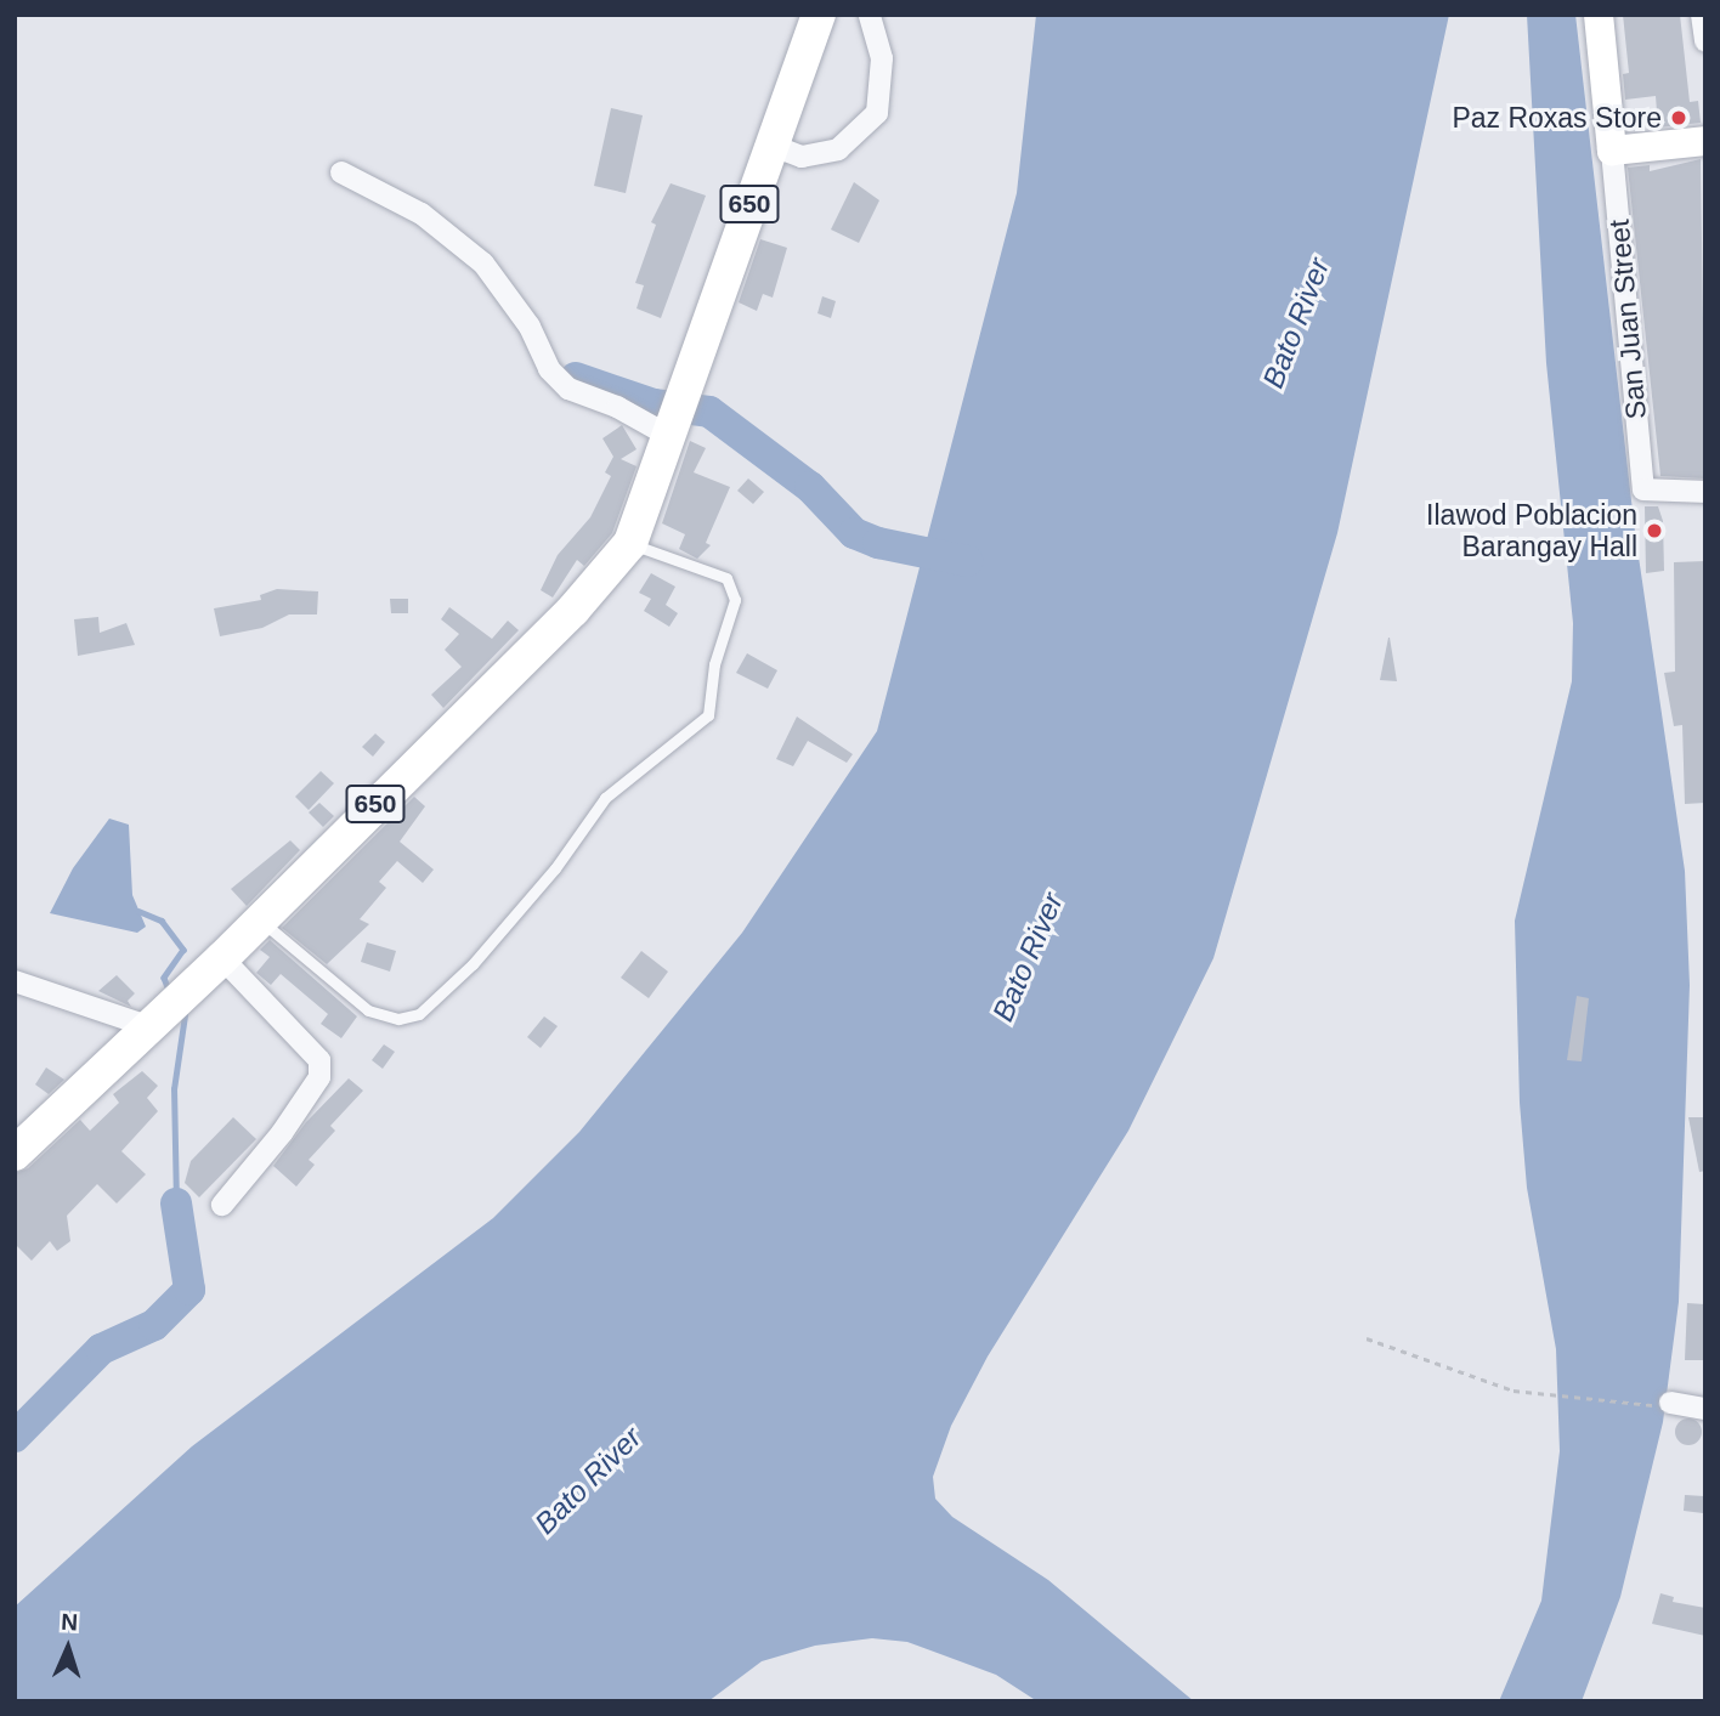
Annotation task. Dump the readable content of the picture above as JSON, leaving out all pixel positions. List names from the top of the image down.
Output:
{
  "streets": {
    "main road": ["650"],
    "street": ["San Juan Street"]
  },
  "water": ["Bato River"],
  "places": ["Paz Roxas Store", "Ilawod Poblacion Barangay Hall"],
  "north": "top"
}
